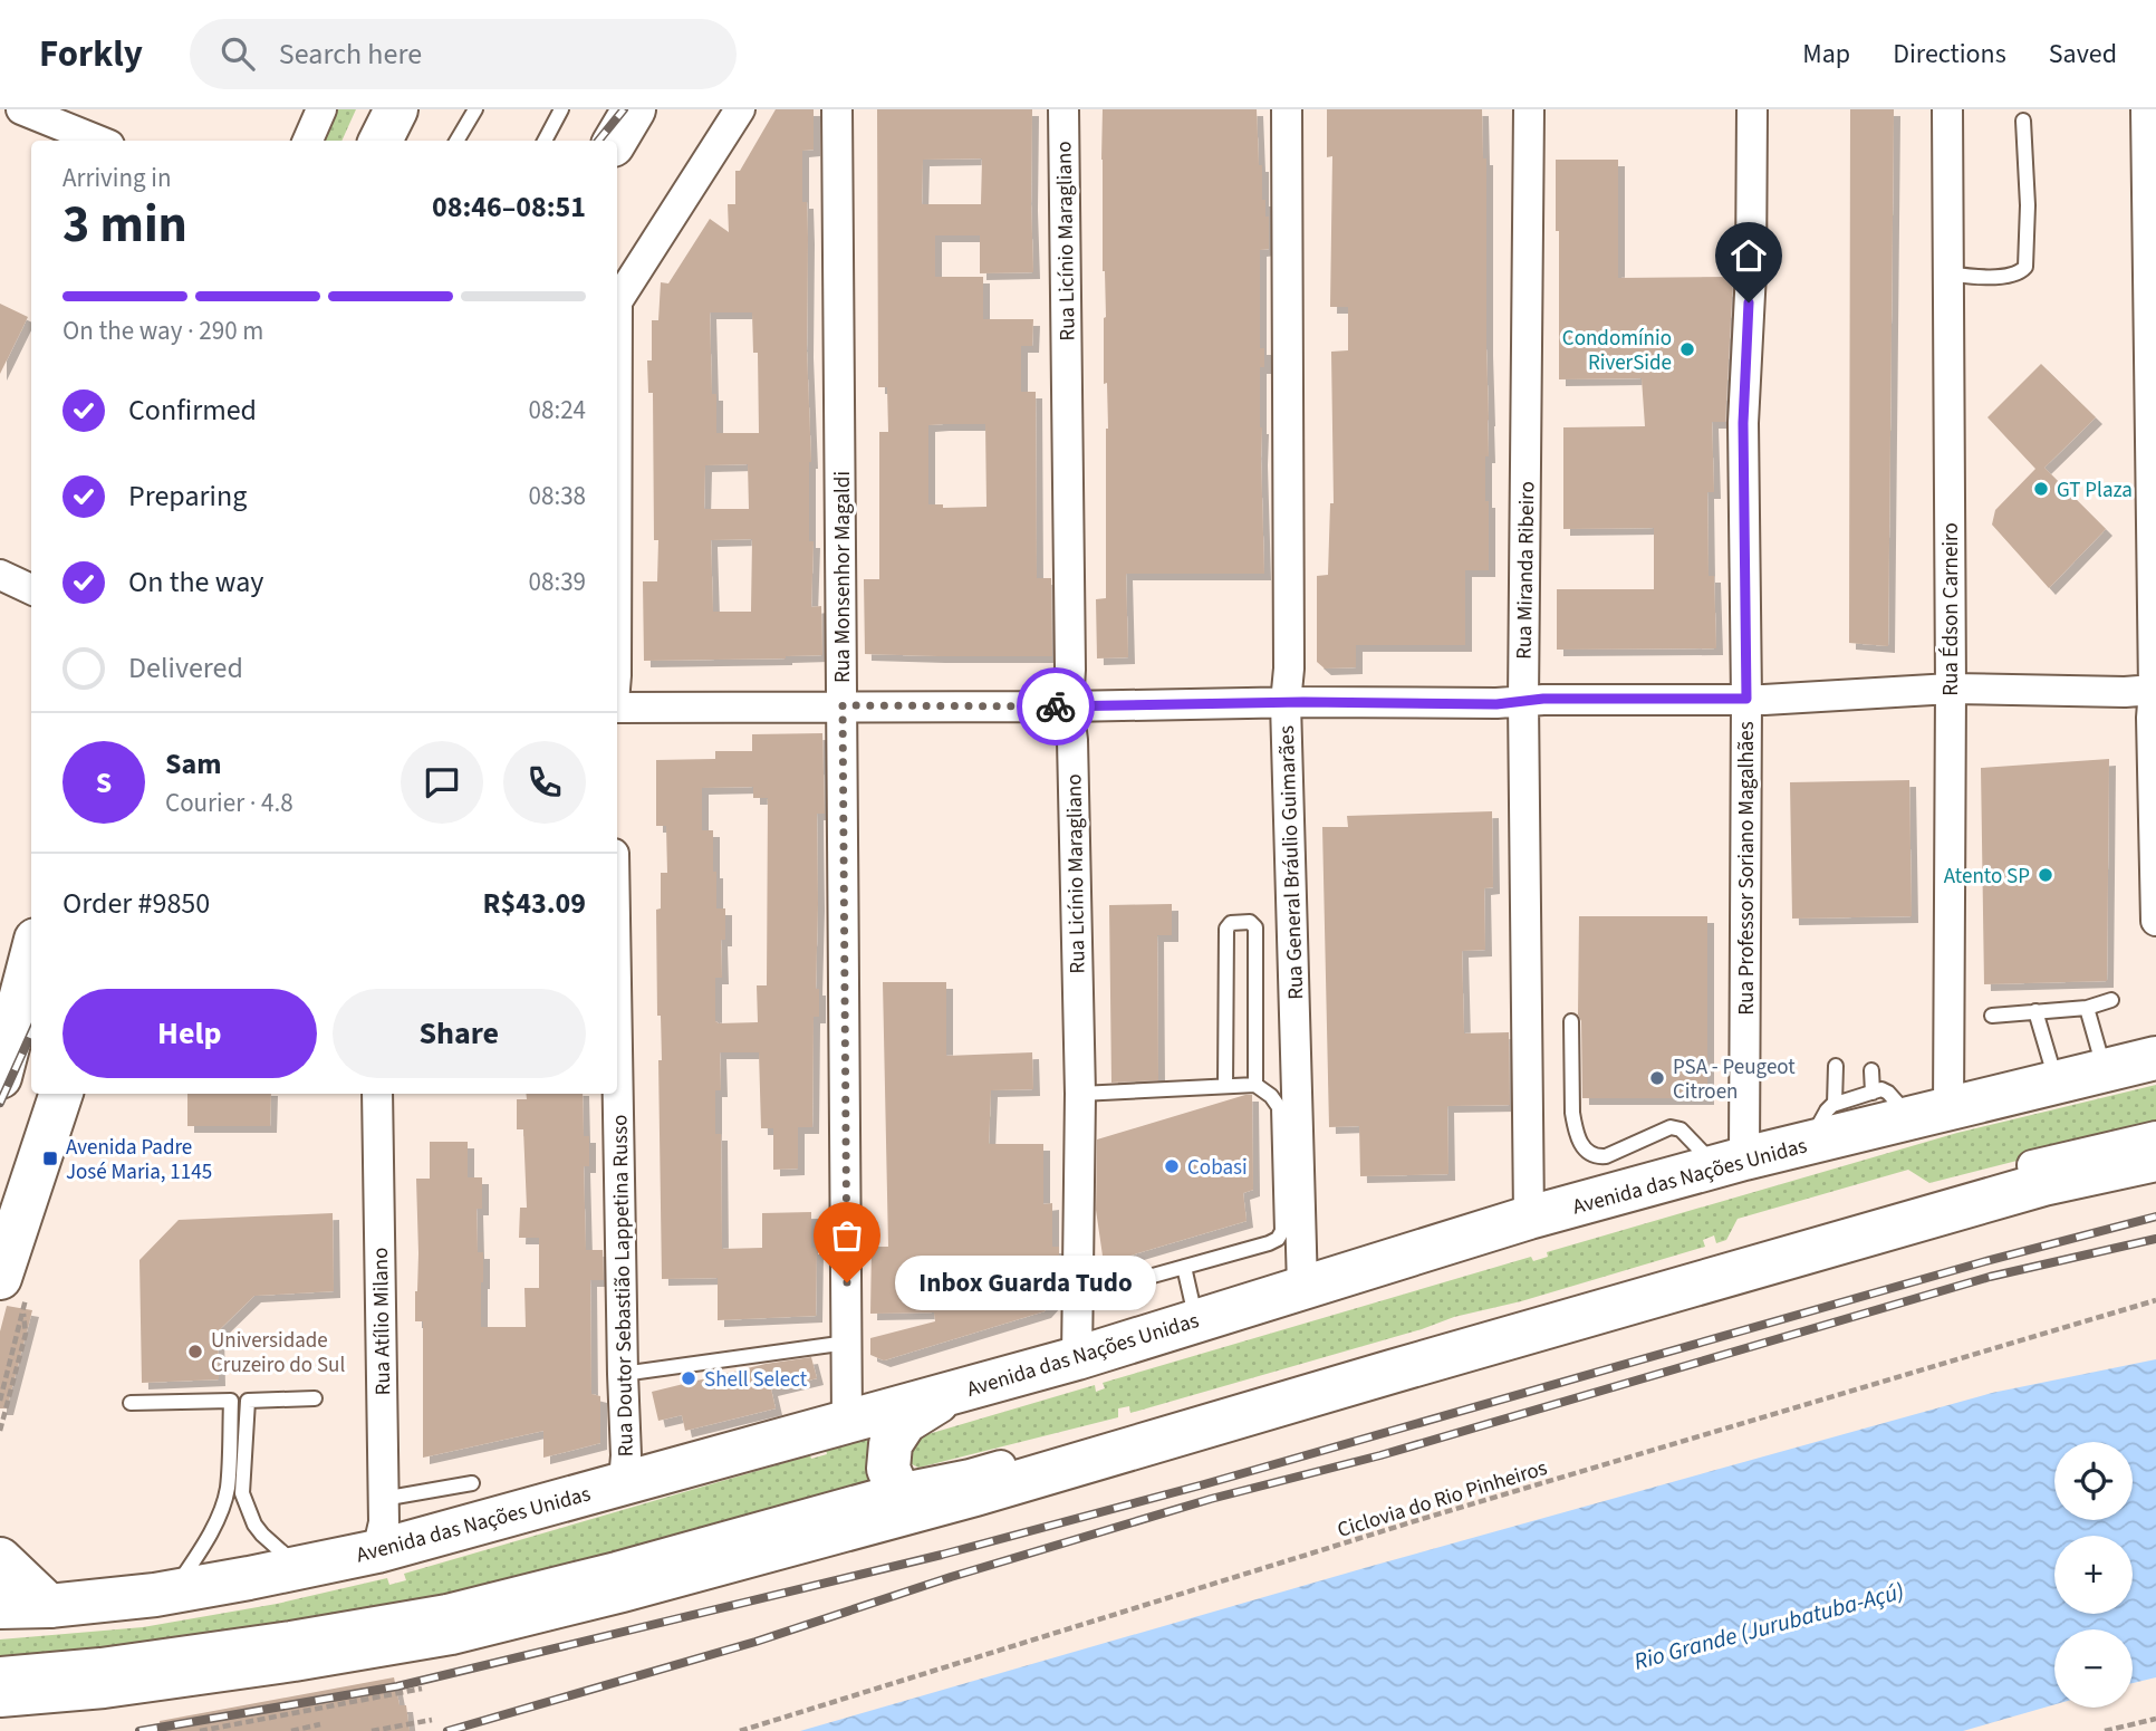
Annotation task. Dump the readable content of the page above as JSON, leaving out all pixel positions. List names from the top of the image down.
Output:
{
  "streets": {
    "main road": ["Avenida das Nações Unidas"],
    "street": [
      "Rua Licínio Maragliano",
      "Rua Miranda Ribeiro",
      "Rua Monsenhor Magaldi",
      "Rua Édson Carneiro",
      "Rua General Bráulio Guimarães",
      "Rua Professor Soriano Magalhães",
      "Rua Doutor Sebastião Lappetina Russo",
      "Rua Atílio Milano"
    ],
    "path": ["Ciclovia do Rio Pinheiros"]
  },
  "crossings": [
    ["Rua Licínio Maragliano", "Avenida das Nações Unidas"],
    ["Rua Miranda Ribeiro", "Avenida das Nações Unidas"],
    ["Rua Monsenhor Magaldi", "Avenida das Nações Unidas"],
    ["Rua Édson Carneiro", "Avenida das Nações Unidas"],
    ["Rua General Bráulio Guimarães", "Avenida das Nações Unidas"],
    ["Rua Professor Soriano Magalhães", "Avenida das Nações Unidas"],
    ["Avenida das Nações Unidas", "Rua Doutor Sebastião Lappetina Russo"],
    ["Avenida das Nações Unidas", "Rua Atílio Milano"]
  ],
  "water": ["Rio Grande (Jurubatuba-Açú)"],
  "places": {
    "other": [
      "Condomínio RiverSide",
      "GT Plaza",
      "Atento SP",
      "PSA - Peugeot Citroen",
      "Cobasi",
      "Inbox Guarda Tudo",
      "Universidade Cruzeiro do Sul",
      "Shell Select"
    ],
    "transit": ["Avenida Padre José Maria, 1145"]
  },
  "page": {
    "header": "Forkly",
    "search": "Search here",
    "nav": ["Map", "Directions", "Saved"],
    "heading": ["3 min", "Arriving in", "08:46–08:51"],
    "panel": [
      "Sam",
      "Courier · 4.8",
      "Order #9850",
      "R$43.09"
    ],
    "bar": "On the way · 290 m",
    "list": [
      ["Confirmed", "08:24"],
      ["Preparing", "08:38"],
      ["On the way", "08:39"],
      "Delivered"
    ],
    "round": "S",
    "buttons": ["Help", "Share"],
    "bubble": "Inbox Guarda Tudo",
    "map_buttons": ["+", "−"]
  }
}
